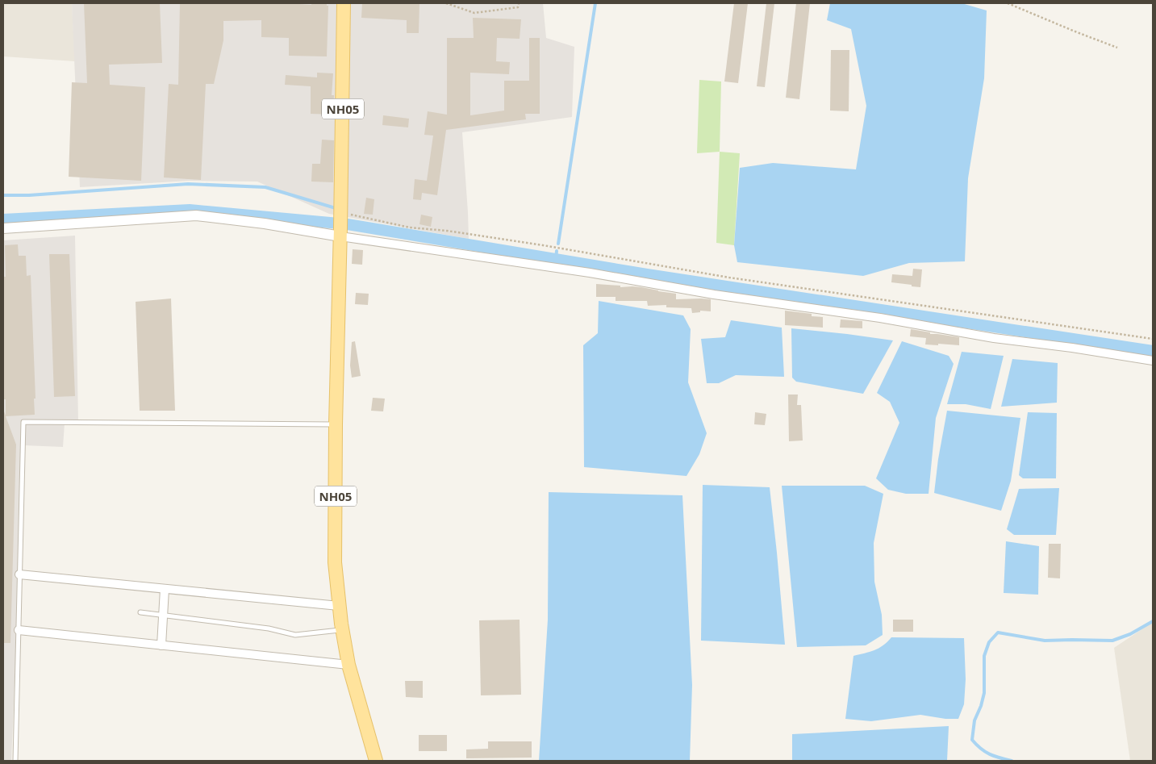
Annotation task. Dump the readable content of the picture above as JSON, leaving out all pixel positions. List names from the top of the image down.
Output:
{
  "streets": {
    "main road": ["NH05"]
  }
}
